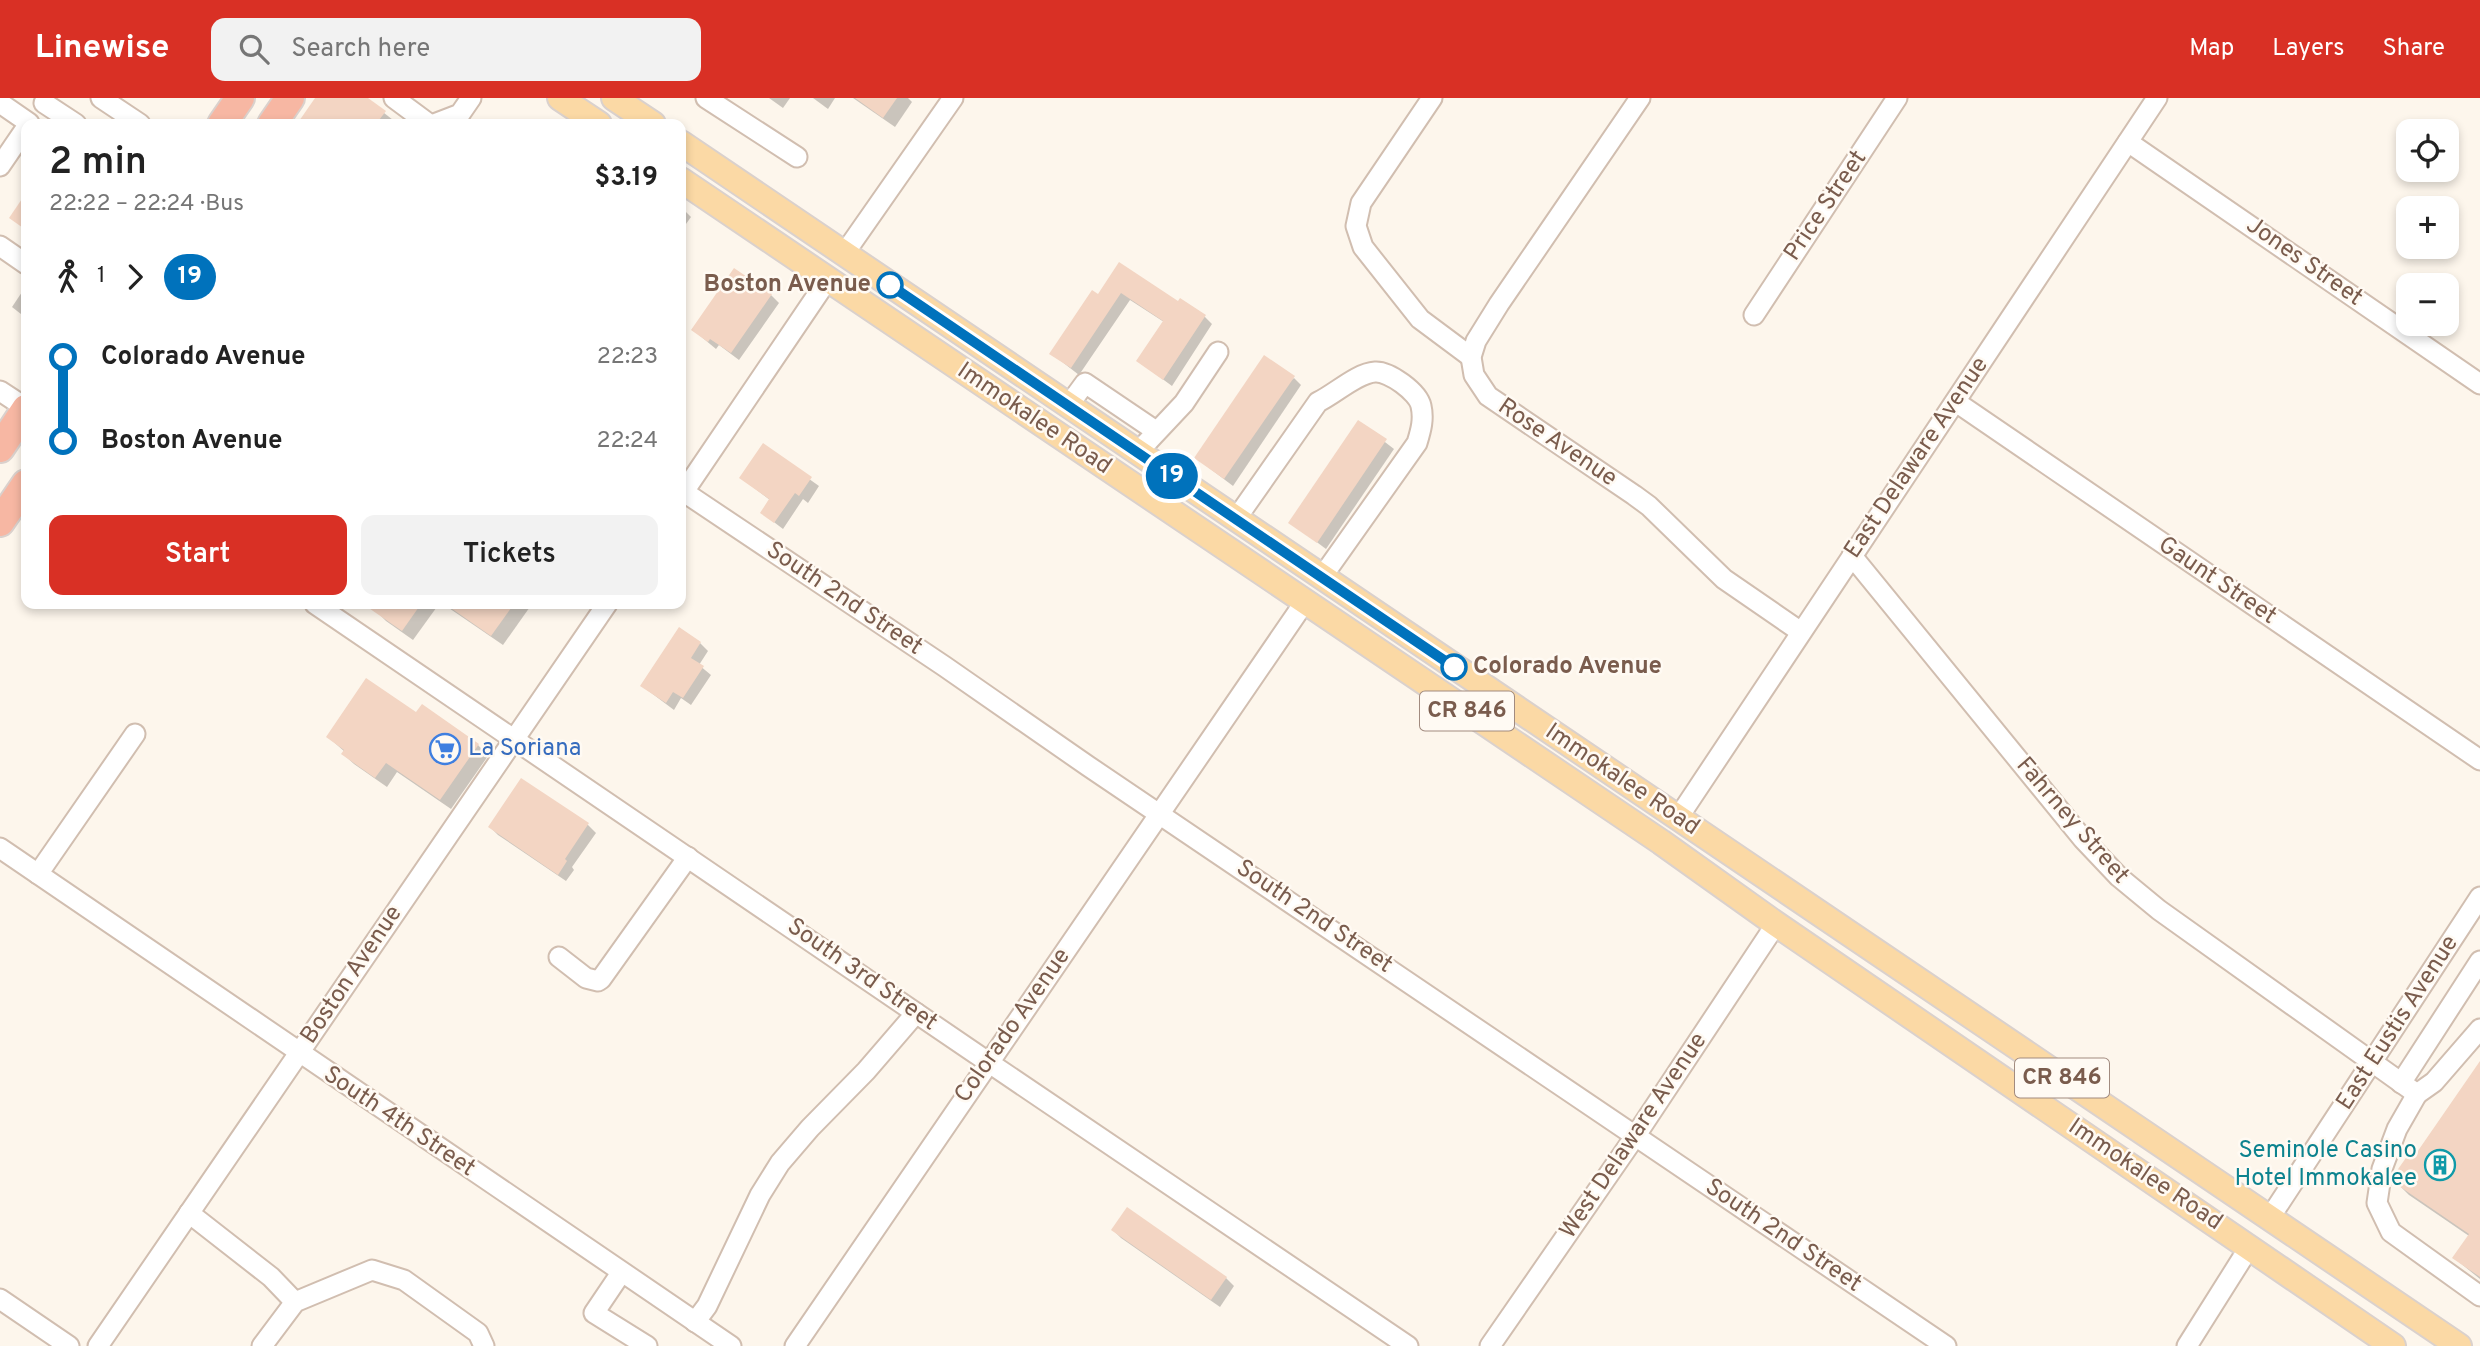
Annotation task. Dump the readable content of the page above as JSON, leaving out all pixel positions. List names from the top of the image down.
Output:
{
  "streets": {
    "main road": ["Immokalee Road", "CR 846"],
    "street": [
      "Price Street",
      "Jones Street",
      "Rose Avenue",
      "East Delaware Avenue",
      "Gaunt Street",
      "South 2nd Street",
      "Fahrney Street",
      "Boston Avenue",
      "South 3rd Street",
      "East Eustis Avenue",
      "Colorado Avenue",
      "South 4th Street",
      "West Delaware Avenue"
    ]
  },
  "crossings": [
    ["Jones Street", "East Delaware Avenue"],
    ["Immokalee Road", "East Delaware Avenue"],
    ["Immokalee Road", "East Eustis Avenue"],
    ["Immokalee Road", "Colorado Avenue"],
    ["Immokalee Road", "West Delaware Avenue"],
    ["Rose Avenue", "East Delaware Avenue"],
    ["East Delaware Avenue", "Gaunt Street"],
    ["East Delaware Avenue", "Fahrney Street"],
    ["South 2nd Street", "Colorado Avenue"],
    ["South 2nd Street", "West Delaware Avenue"],
    ["Fahrney Street", "East Eustis Avenue"],
    ["Boston Avenue", "South 3rd Street"],
    ["Boston Avenue", "South 4th Street"],
    ["South 3rd Street", "Colorado Avenue"]
  ],
  "places": {
    "other": ["Boston Avenue", "Colorado Avenue"],
    "supermarket": ["La Soriana"],
    "building": ["Seminole Casino Hotel Immokalee"]
  },
  "lines": ["bus line 19"],
  "page": {
    "header": "Linewise",
    "search": "Search here",
    "nav": ["Map", "Layers", "Share"],
    "on_map": "19",
    "map_buttons": ["+", "−"],
    "heading": ["2 min", "22:22 – 22:24 · Bus", "$3.19"],
    "legs": ["1", "19"],
    "list": [
      {
        "name": "Colorado Avenue",
        "value": "22:23"
      },
      {
        "name": "Boston Avenue",
        "value": "22:24"
      }
    ],
    "buttons": ["Start", "Tickets"]
  }
}
